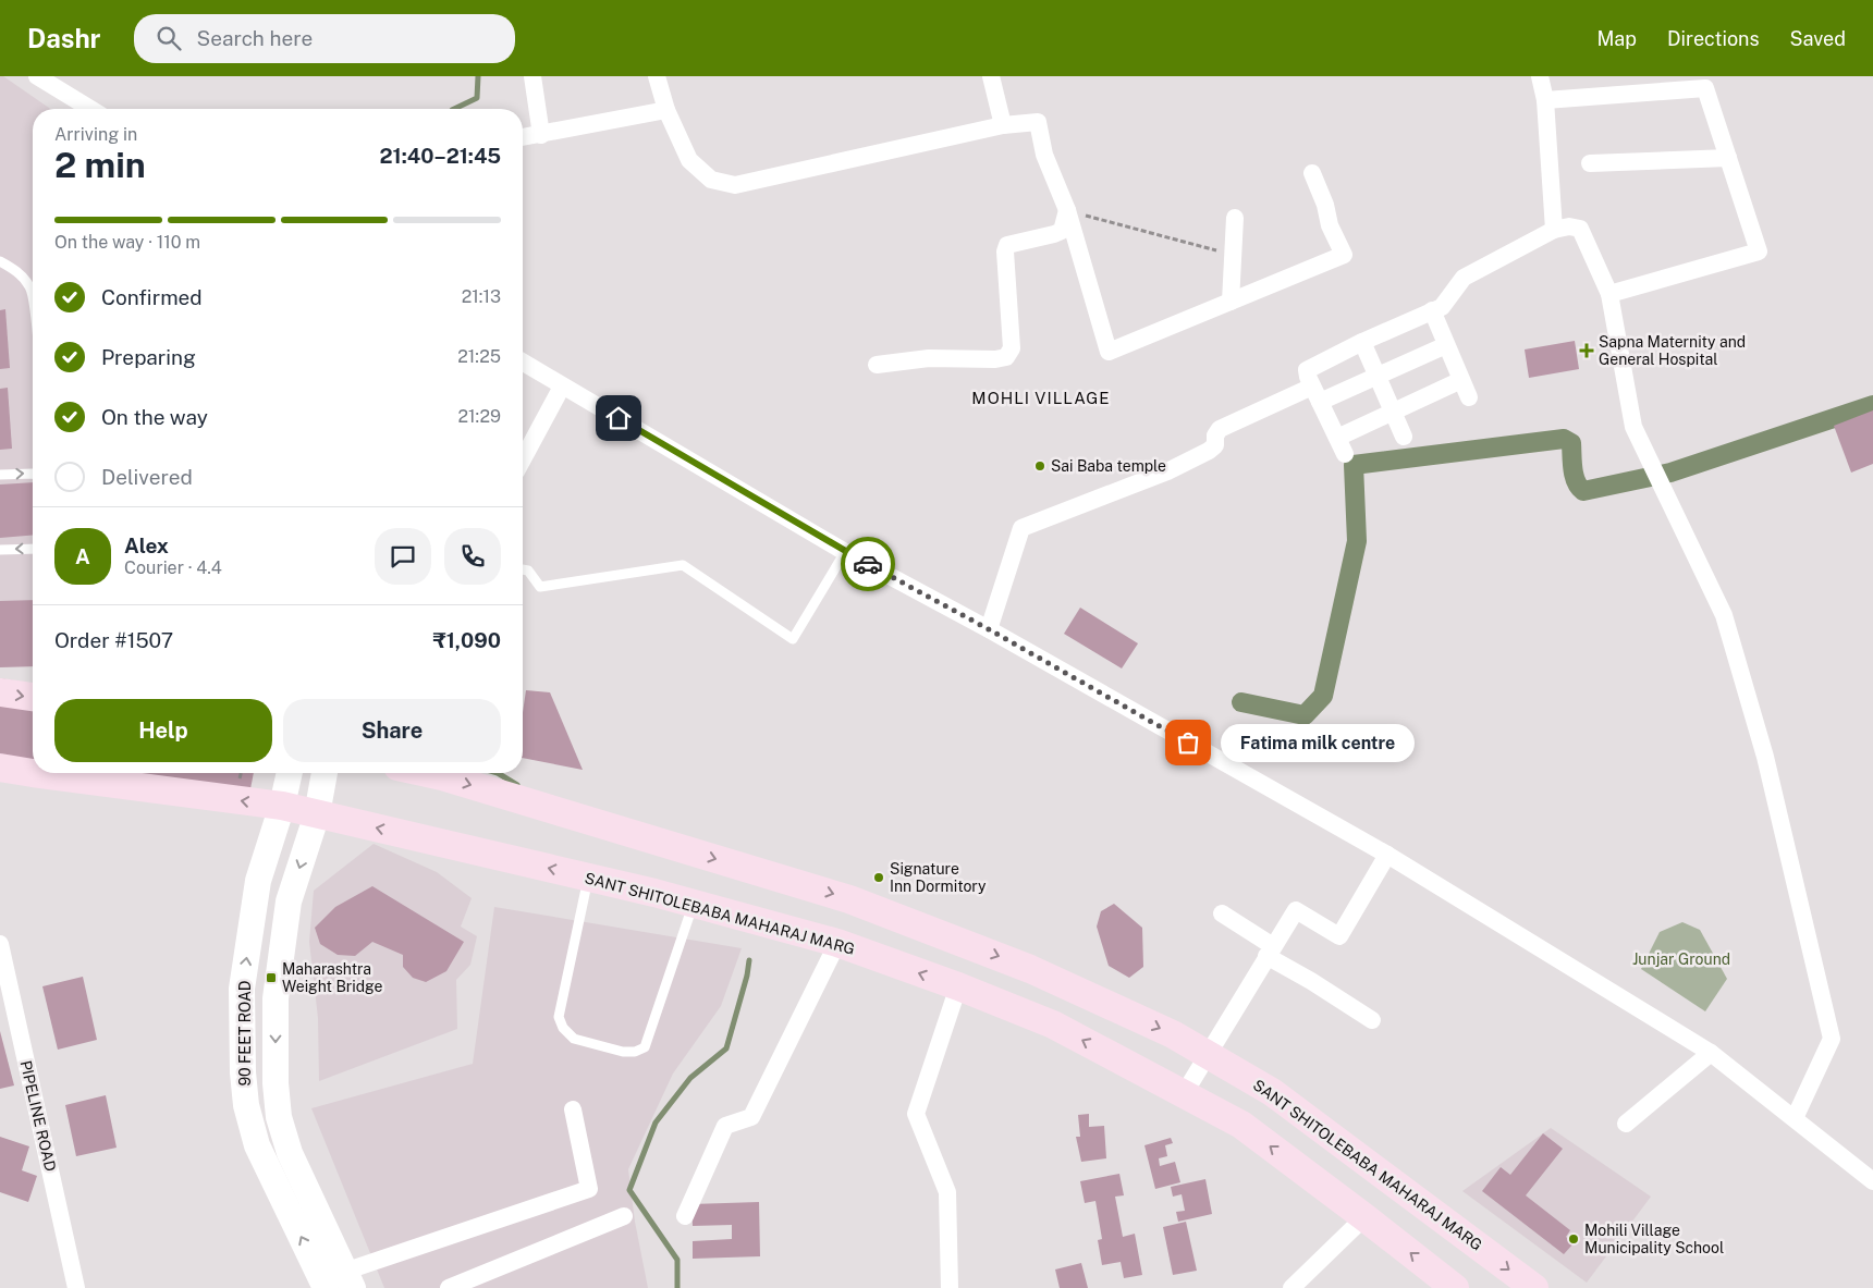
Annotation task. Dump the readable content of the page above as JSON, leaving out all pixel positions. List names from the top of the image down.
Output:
{
  "streets": {
    "main road": ["SANT SHITOLEBABA MAHARAJ MARG"],
    "street": ["90 FEET ROAD", "PIPELINE ROAD"]
  },
  "crossings": [
    ["SANT SHITOLEBABA MAHARAJ MARG", "90 FEET ROAD"]
  ],
  "districts": ["MOHLI VILLAGE"],
  "parks": ["Junjar Ground"],
  "places": {
    "health": ["Sapna Maternity and General Hospital"],
    "other": [
      "Sai Baba temple",
      "Fatima milk centre",
      "Signature Inn Dormitory",
      "Mohili Village Municipality School"
    ],
    "transit": ["Maharashtra Weight Bridge"]
  },
  "page": {
    "header": "Dashr",
    "search": "Search here",
    "nav": ["Map", "Directions", "Saved"],
    "heading": ["2 min", "Arriving in", "21:40–21:45"],
    "panel": [
      "Alex",
      "Courier · 4.4",
      "Order #1507",
      "₹1,090"
    ],
    "bar": "On the way · 110 m",
    "list": [
      ["Confirmed", "21:13"],
      ["Preparing", "21:25"],
      ["On the way", "21:29"],
      "Delivered"
    ],
    "round": "A",
    "buttons": ["Help", "Share"],
    "bubble": "Fatima milk centre"
  }
}
